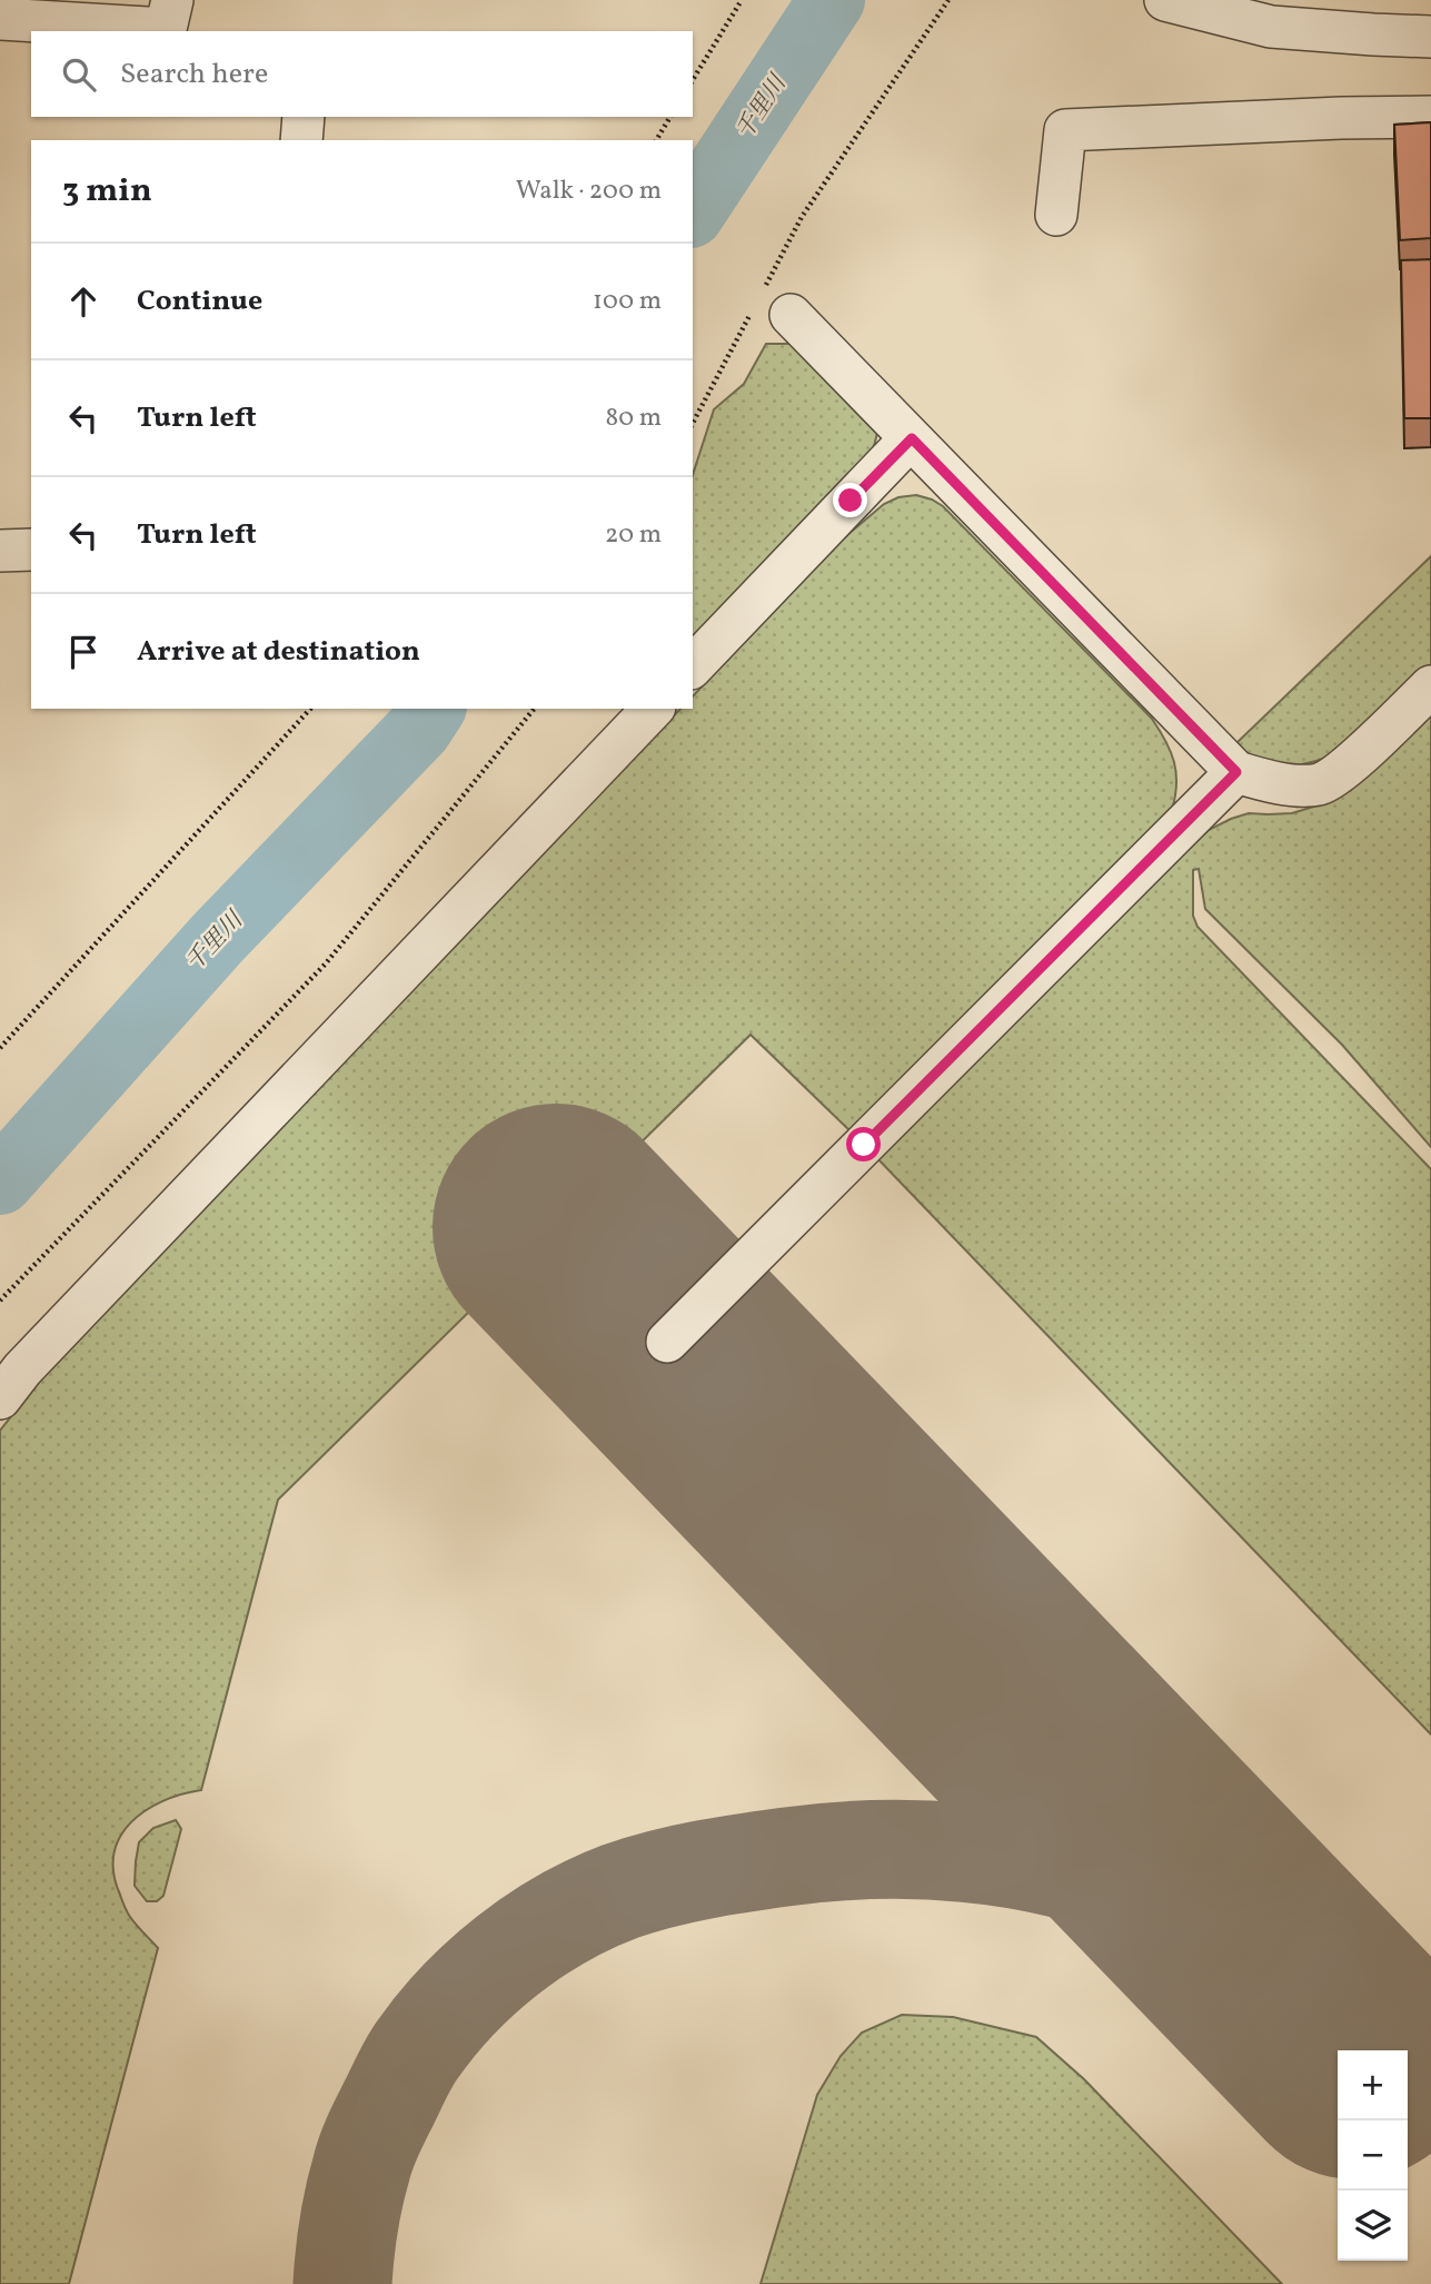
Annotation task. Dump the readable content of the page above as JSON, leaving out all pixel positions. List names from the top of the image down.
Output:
{
  "water": ["千里川"],
  "page": {
    "search": "Search here",
    "heading": ["3 min", "Walk · 200 m"],
    "list": [
      ["Continue", "100 m"],
      ["Turn left", "80 m"],
      ["Turn left", "20 m"],
      "Arrive at destination"
    ],
    "map_buttons": ["+", "−"]
  }
}
